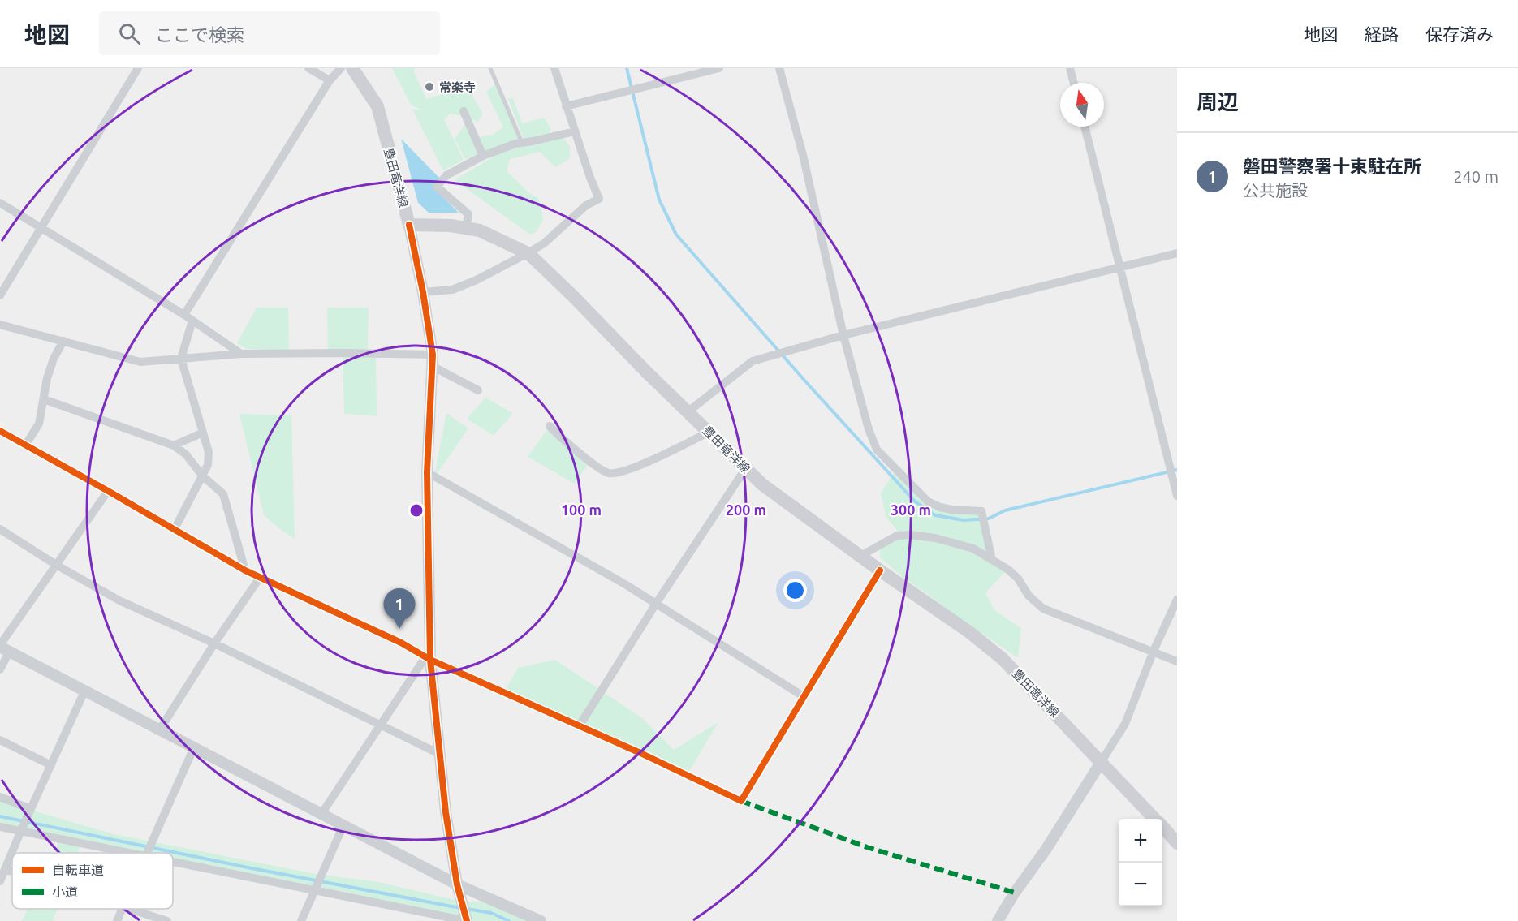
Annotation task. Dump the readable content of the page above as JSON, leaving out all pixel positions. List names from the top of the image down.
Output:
{
  "streets": {
    "main road": ["豊田竜洋線"]
  },
  "places": ["常楽寺"],
  "legend": ["自転車道", "小道"],
  "north": "top",
  "page": {
    "header": "地図",
    "search": "ここで検索",
    "nav": ["地図", "経路", "保存済み"],
    "heading": "周辺",
    "list": [
      {
        "mark": "1",
        "name": "磐田警察署十束駐在所",
        "note": "公共施設",
        "value": "240 m"
      }
    ],
    "pins": "1",
    "map_buttons": ["+", "−"]
  },
  "rings": ["100 m", "200 m", "300 m"]
}
